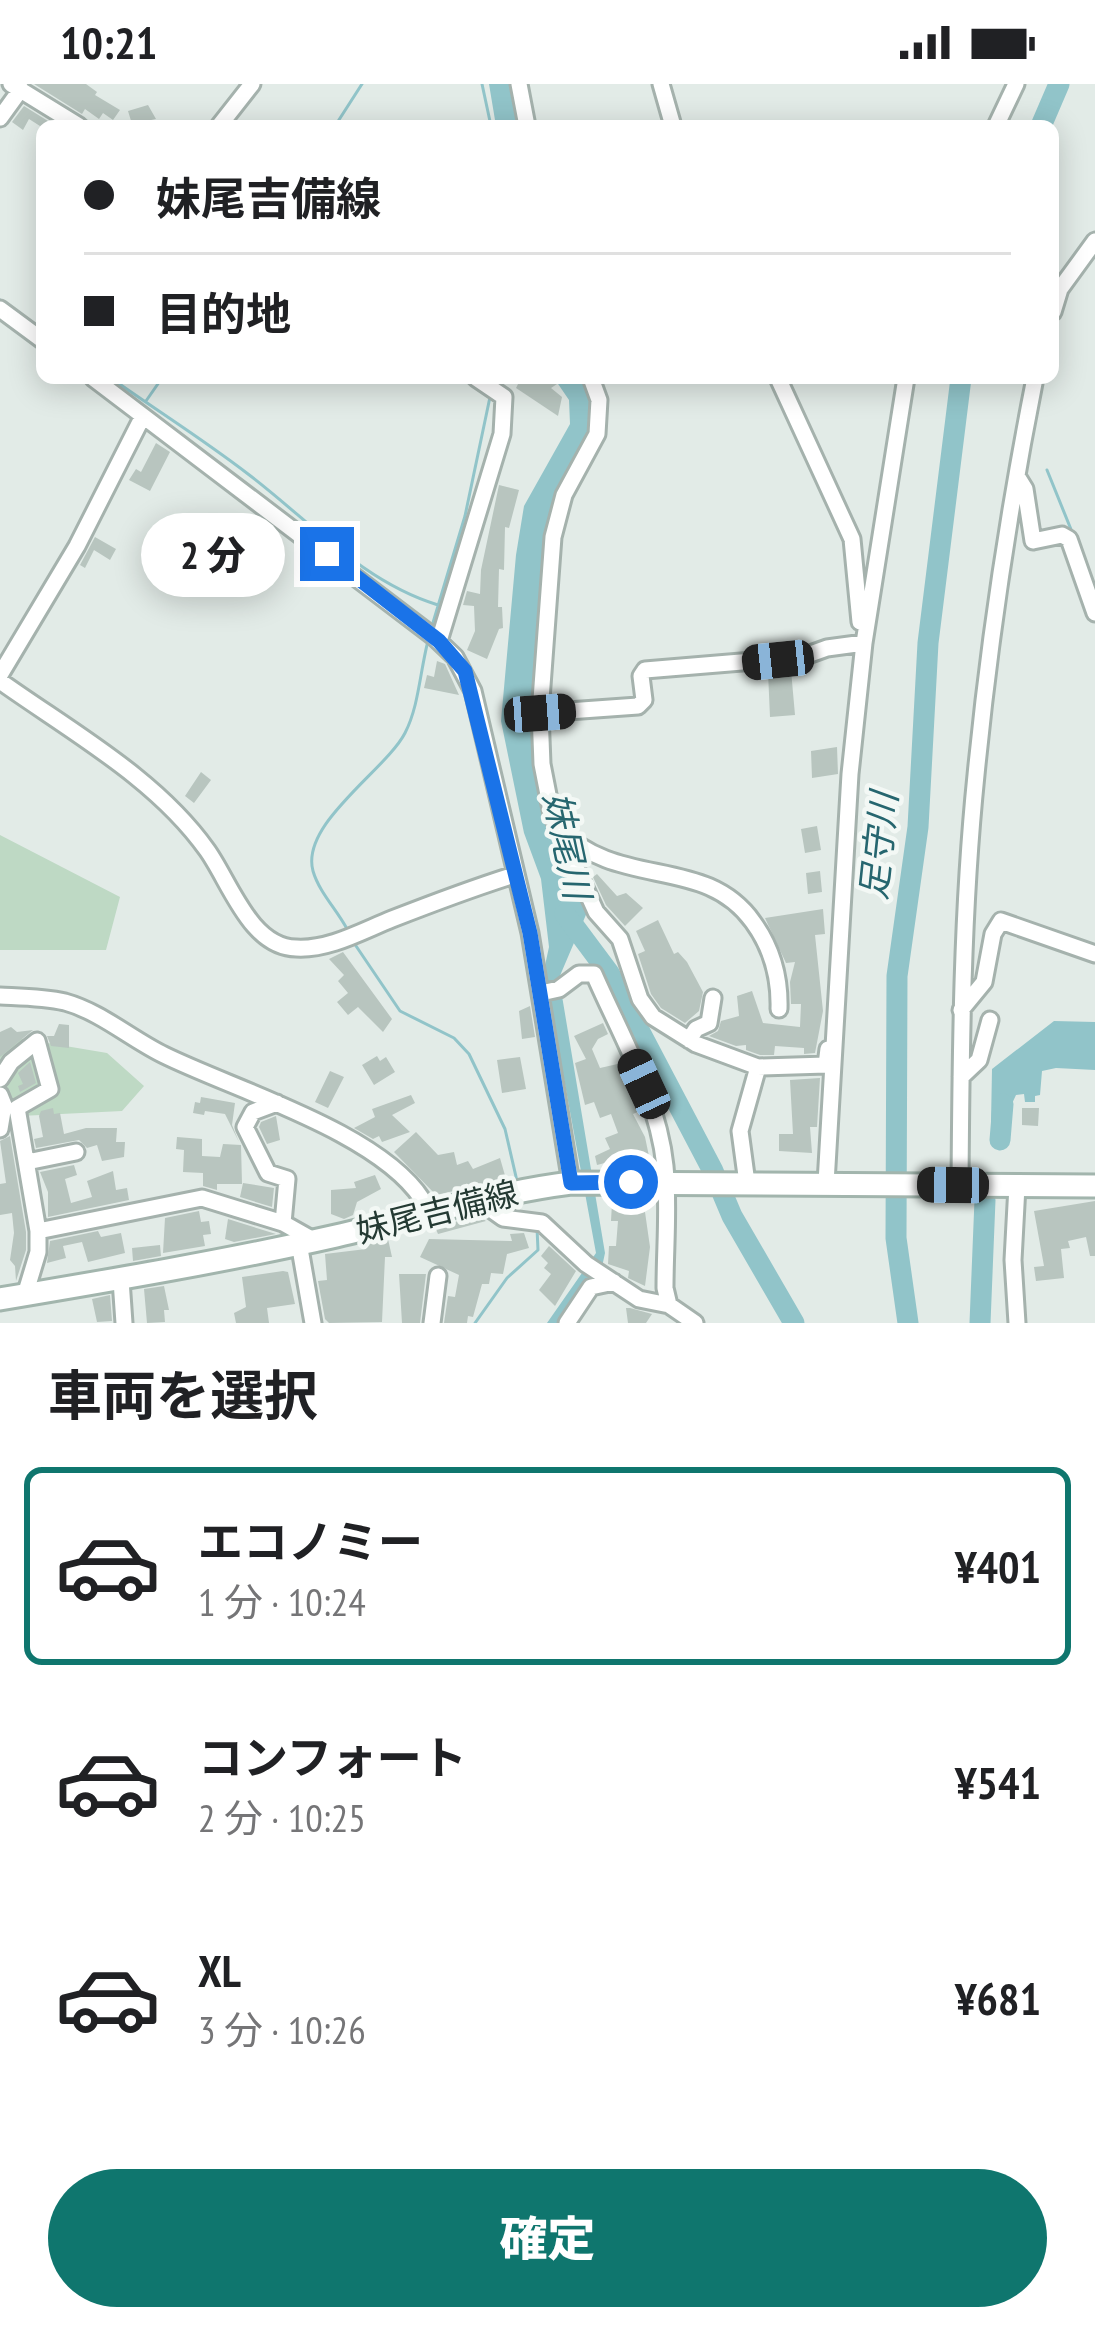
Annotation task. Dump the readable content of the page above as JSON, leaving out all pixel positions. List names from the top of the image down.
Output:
{
  "streets": {
    "main road": ["妹尾吉備線"]
  },
  "water": ["妹尾川", "足守川"],
  "page": {
    "status": "10:21",
    "banner": ["妹尾吉備線", "目的地"],
    "bubble": "2 分",
    "heading": "車両を選択",
    "list": [
      {
        "name": "エコノミー",
        "note": "1 分 · 10:24",
        "value": "¥401"
      },
      {
        "name": "コンフォート",
        "note": "2 分 · 10:25",
        "value": "¥541"
      },
      {
        "name": "XL",
        "note": "3 分 · 10:26",
        "value": "¥681"
      }
    ],
    "buttons": "確定"
  }
}
